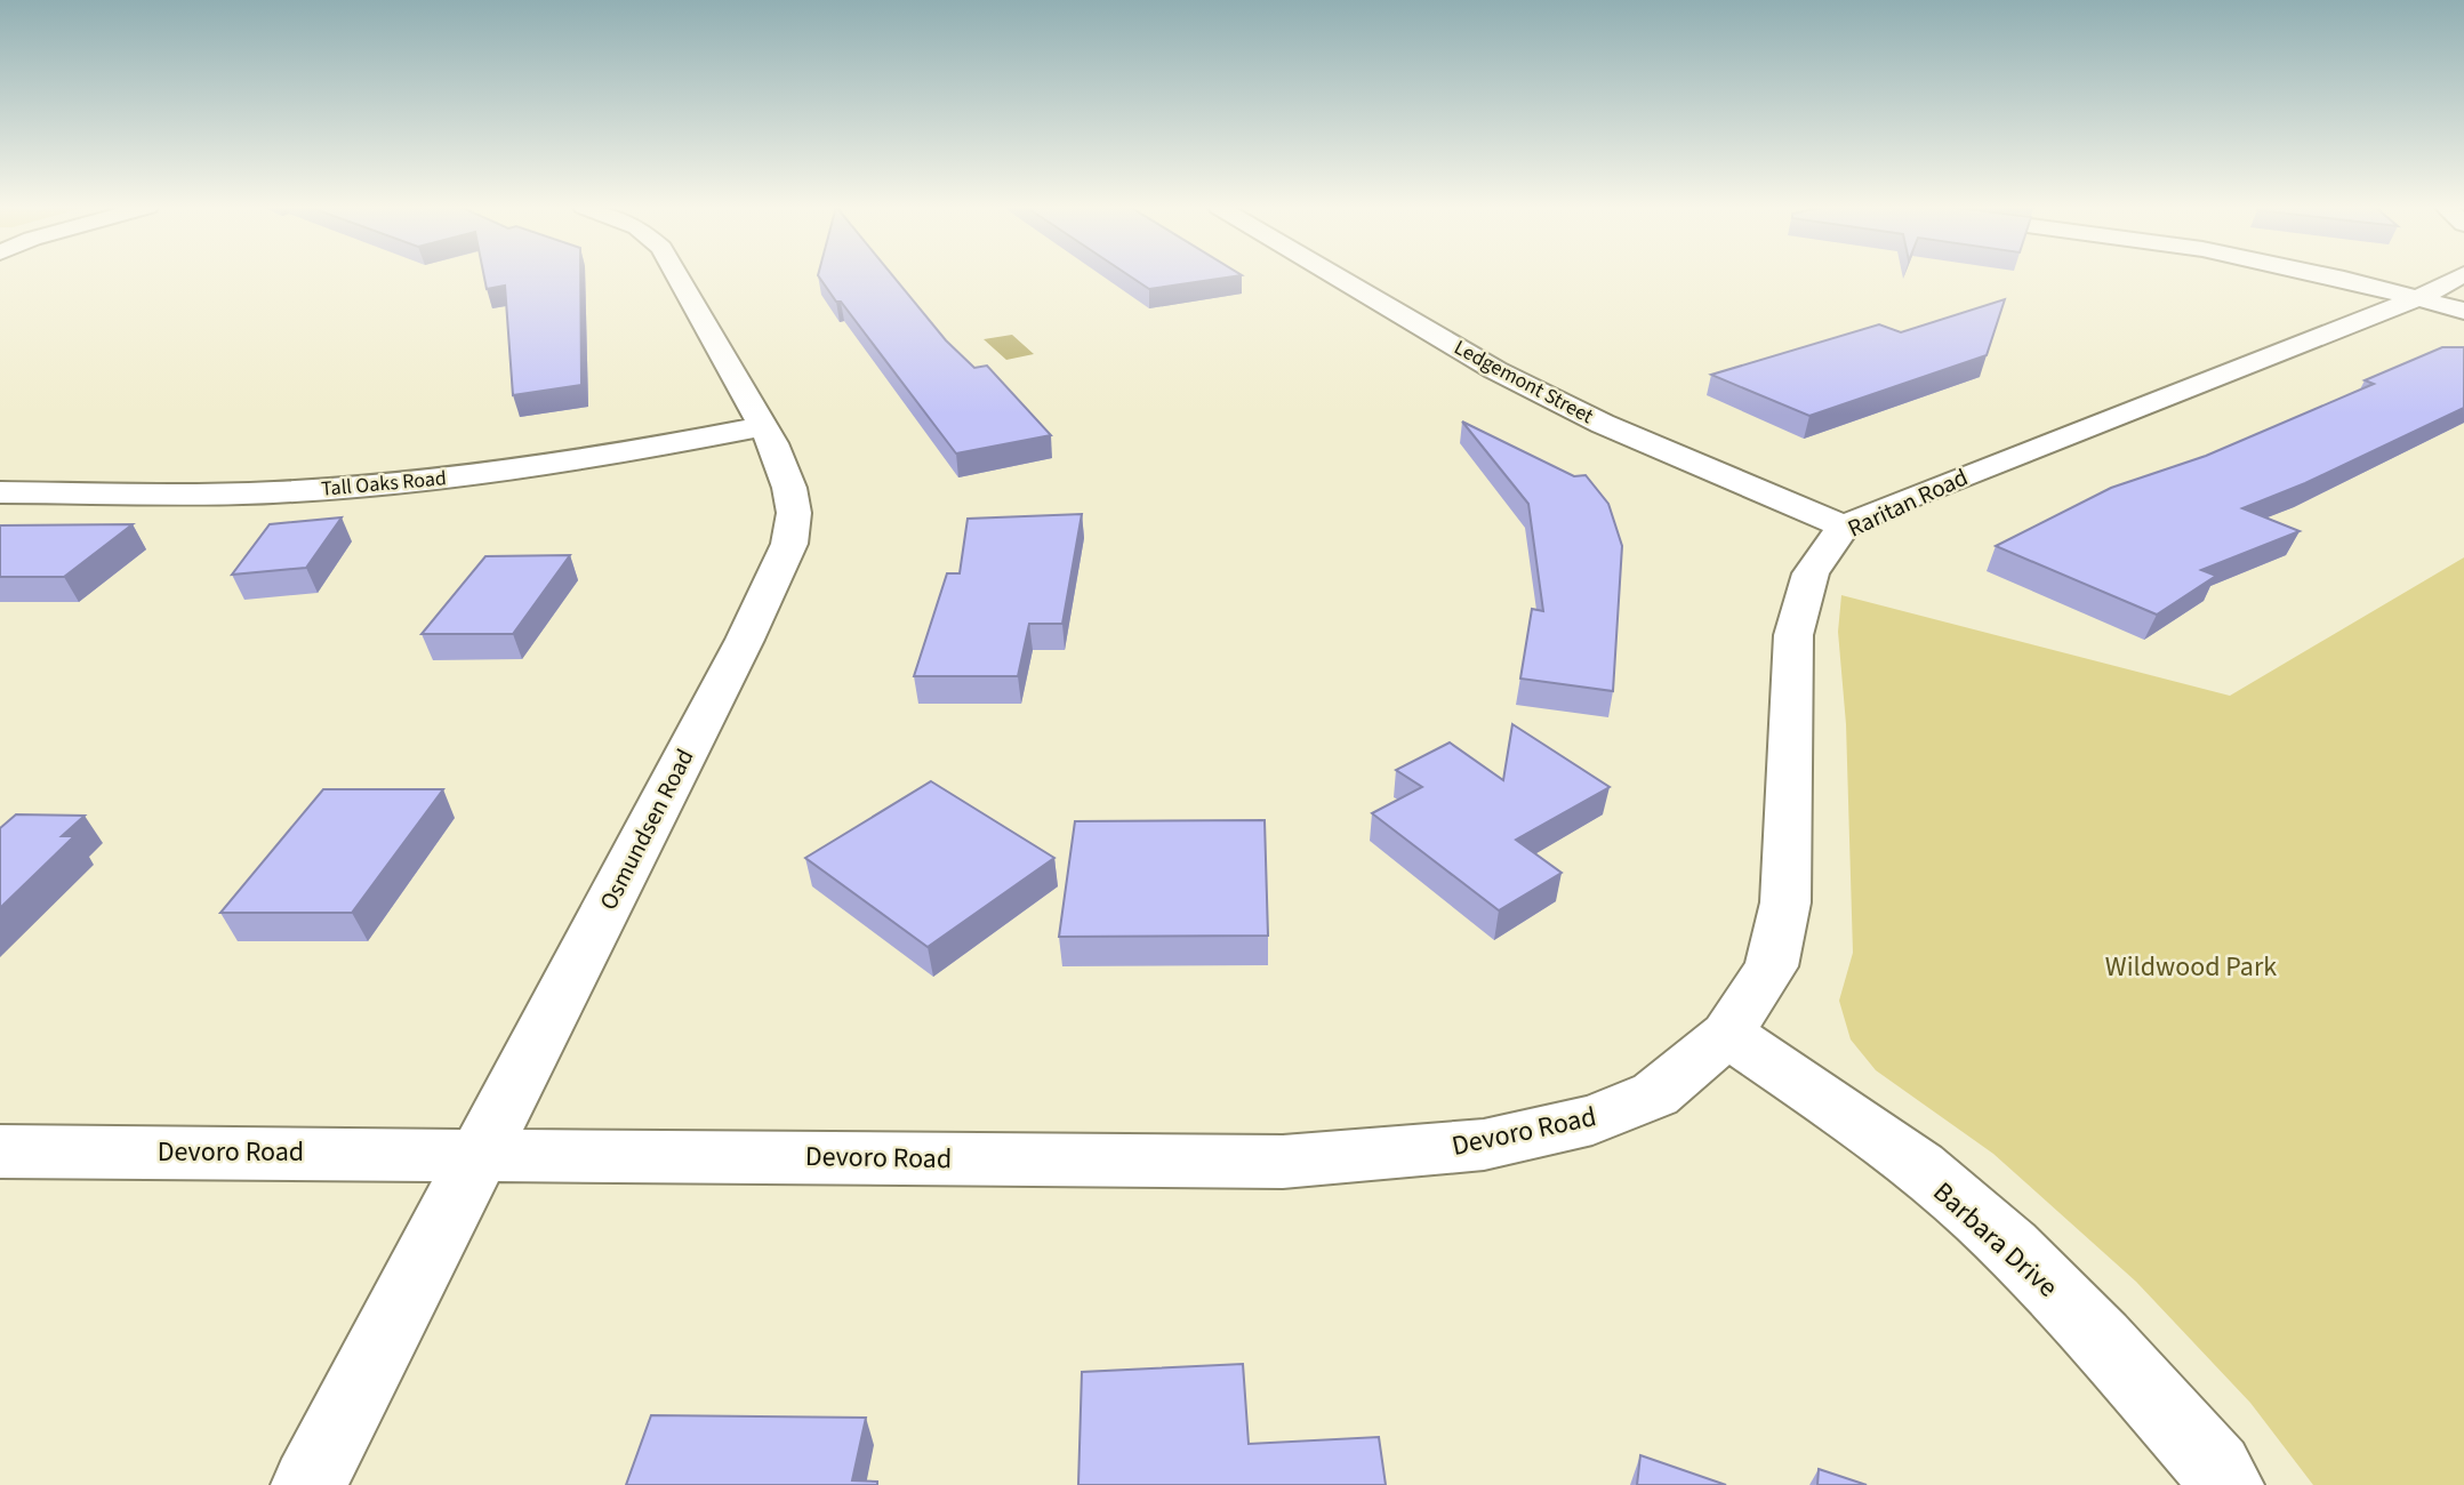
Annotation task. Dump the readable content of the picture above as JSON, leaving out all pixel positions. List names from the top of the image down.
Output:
{
  "streets": {
    "street": [
      "Ledgemont Street",
      "Tall Oaks Road",
      "Raritan Road",
      "Osmundsen Road",
      "Devoro Road",
      "Barbara Drive"
    ]
  },
  "crossings": [
    ["Ledgemont Street", "Raritan Road"],
    ["Tall Oaks Road", "Osmundsen Road"],
    ["Raritan Road", "Devoro Road"],
    ["Raritan Road", "Barbara Drive"],
    ["Osmundsen Road", "Devoro Road"],
    ["Devoro Road", "Barbara Drive"]
  ],
  "parks": ["Wildwood Park"]
}
